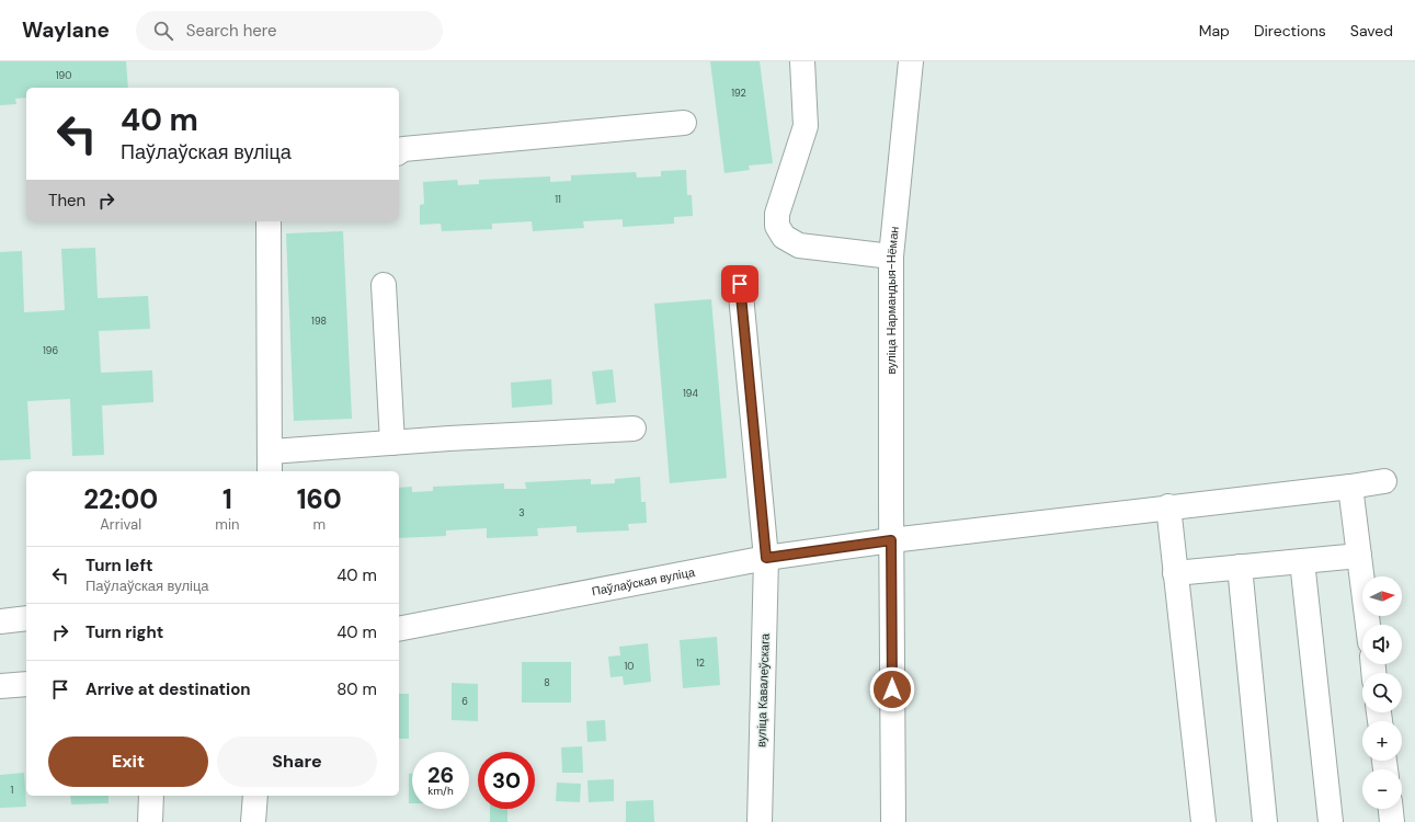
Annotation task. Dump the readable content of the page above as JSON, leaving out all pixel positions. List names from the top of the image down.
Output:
{
  "streets": {
    "street": ["вуліца Нармандыя-Нёман", "Паўлаўская вуліца", "вуліца Кавалеўскага"]
  },
  "crossings": [
    ["вуліца Нармандыя-Нёман", "Паўлаўская вуліца"],
    ["Паўлаўская вуліца", "вуліца Кавалеўскага"]
  ],
  "house_numbers": [
    "190",
    "192",
    "11",
    "198",
    "196",
    "194",
    "3",
    "12",
    "10",
    "8",
    "6",
    "1"
  ],
  "north": "right",
  "page": {
    "header": "Waylane",
    "search": "Search here",
    "nav": ["Map", "Directions", "Saved"],
    "turn": ["40 m", "Паўлаўская вуліца"],
    "then": "Then",
    "eta": [
      "22:00",
      "Arrival",
      "1",
      "min",
      "160",
      "m"
    ],
    "list": [
      {
        "name": "Turn left",
        "note": "Паўлаўская вуліца",
        "value": "40 m"
      },
      {
        "name": "Turn right",
        "value": "40 m"
      },
      {
        "name": "Arrive at destination",
        "value": "80 m"
      }
    ],
    "map_buttons": ["+", "−"],
    "buttons": ["Exit", "Share"],
    "speed": "26 km/h",
    "limit": "30"
  }
}
